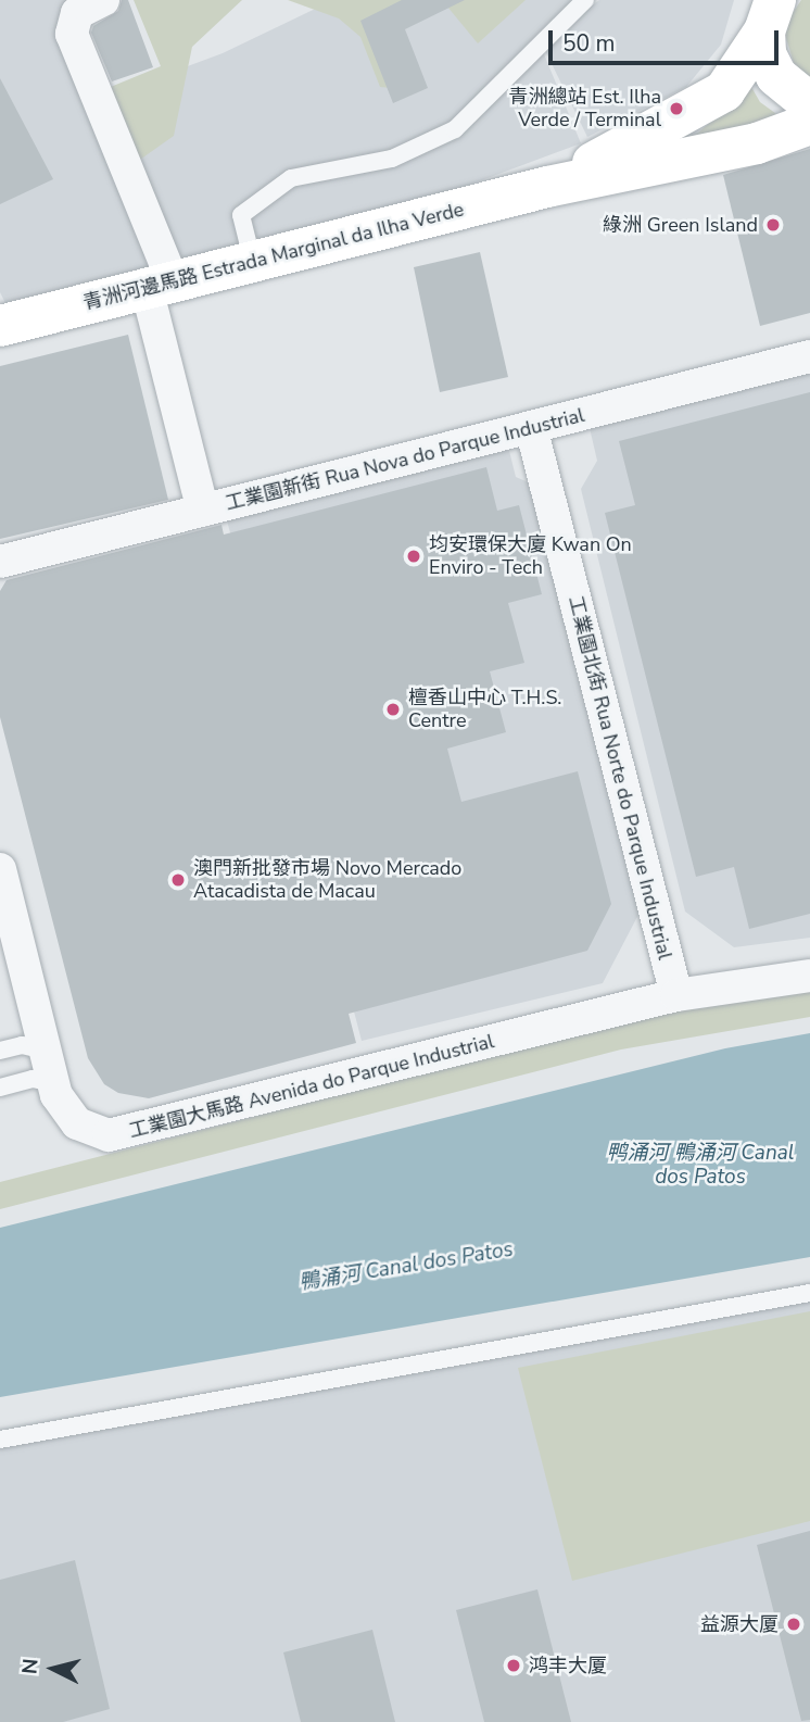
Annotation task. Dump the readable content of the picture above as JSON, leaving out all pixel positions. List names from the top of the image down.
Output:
{
  "streets": {
    "main road": ["青洲河邊馬路 Estrada Marginal da Ilha Verde"],
    "street": ["工業園新街 Rua Nova do Parque Industrial", "工業園北街 Rua Norte do Parque Industrial", "工業園大馬路 Avenida do Parque Industrial"]
  },
  "crossings": [
    ["工業園新街 Rua Nova do Parque Industrial", "工業園北街 Rua Norte do Parque Industrial"],
    ["工業園北街 Rua Norte do Parque Industrial", "工業園大馬路 Avenida do Parque Industrial"]
  ],
  "water": ["鸭涌河 鴨涌河 Canal dos Patos", "鴨涌河 Canal dos Patos"],
  "places": [
    "青洲總站 Est. Ilha Verde / Terminal",
    "綠洲 Green Island",
    "均安環保大廈 Kwan On Enviro - Tech",
    "檀香山中心 T.H.S. Centre",
    "澳門新批發市場 Novo Mercado Atacadista de Macau",
    "益源大厦",
    "鸿丰大厦"
  ],
  "scale_bar": "50 m",
  "north": "left"
}
